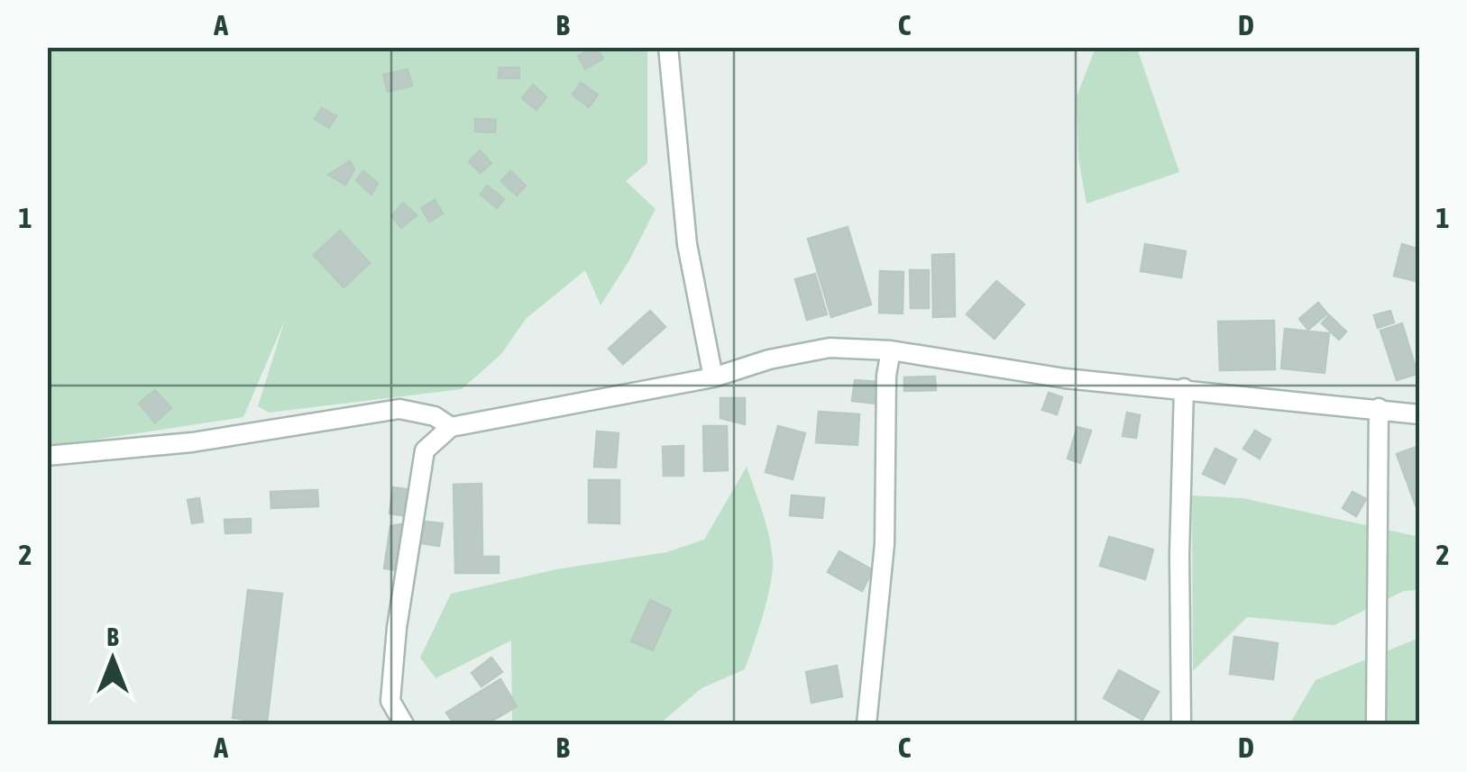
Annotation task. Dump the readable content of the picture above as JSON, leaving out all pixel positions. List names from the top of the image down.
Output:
{
  "north": "top",
  "grid": {
    "columns": [
      "A",
      "B",
      "C",
      "D"
    ],
    "rows": ["1", "2"]
  }
}
